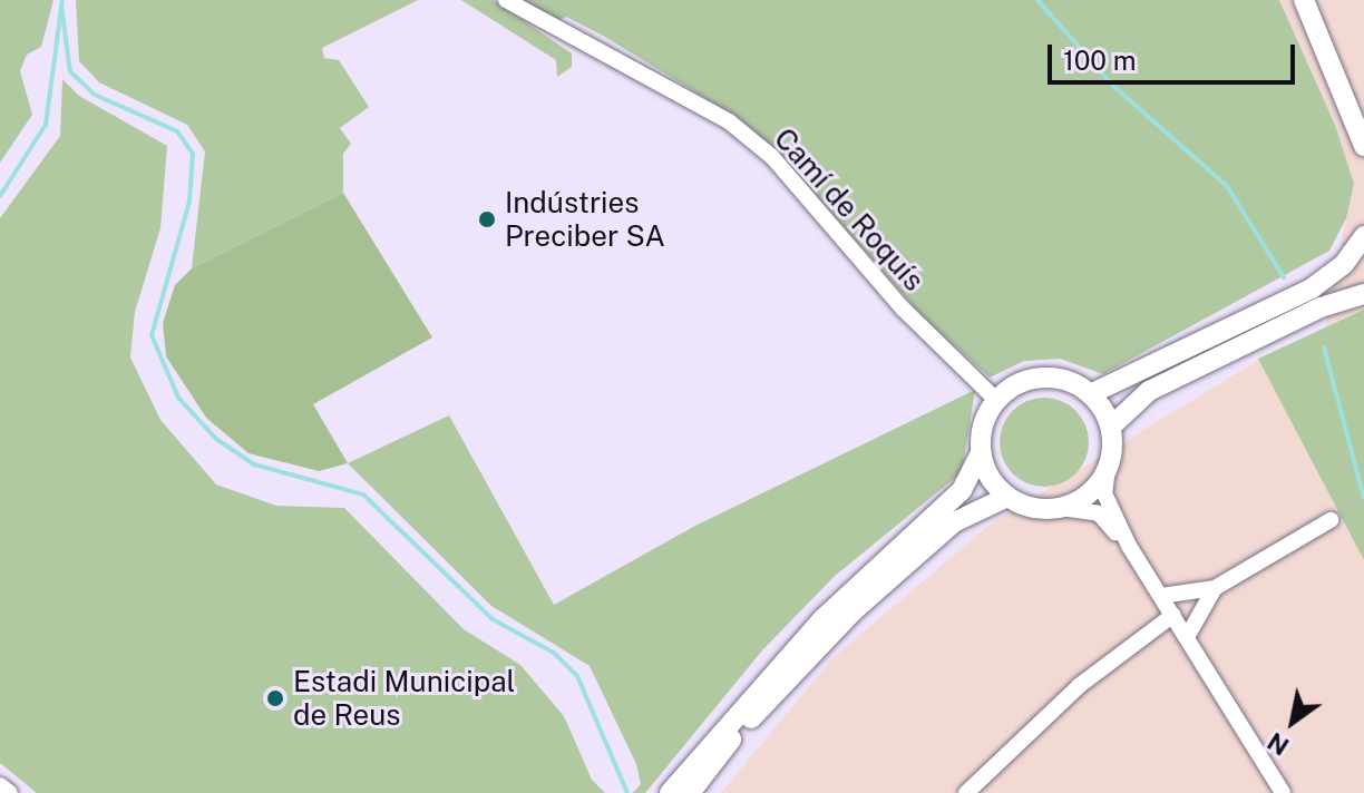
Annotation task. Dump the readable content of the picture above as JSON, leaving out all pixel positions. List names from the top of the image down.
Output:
{
  "streets": {
    "street": ["Camí de Roquís"]
  },
  "places": ["Indústries Preciber SA", "Estadi Municipal de Reus"],
  "scale_bar": "100 m",
  "north": "bottom left"
}
